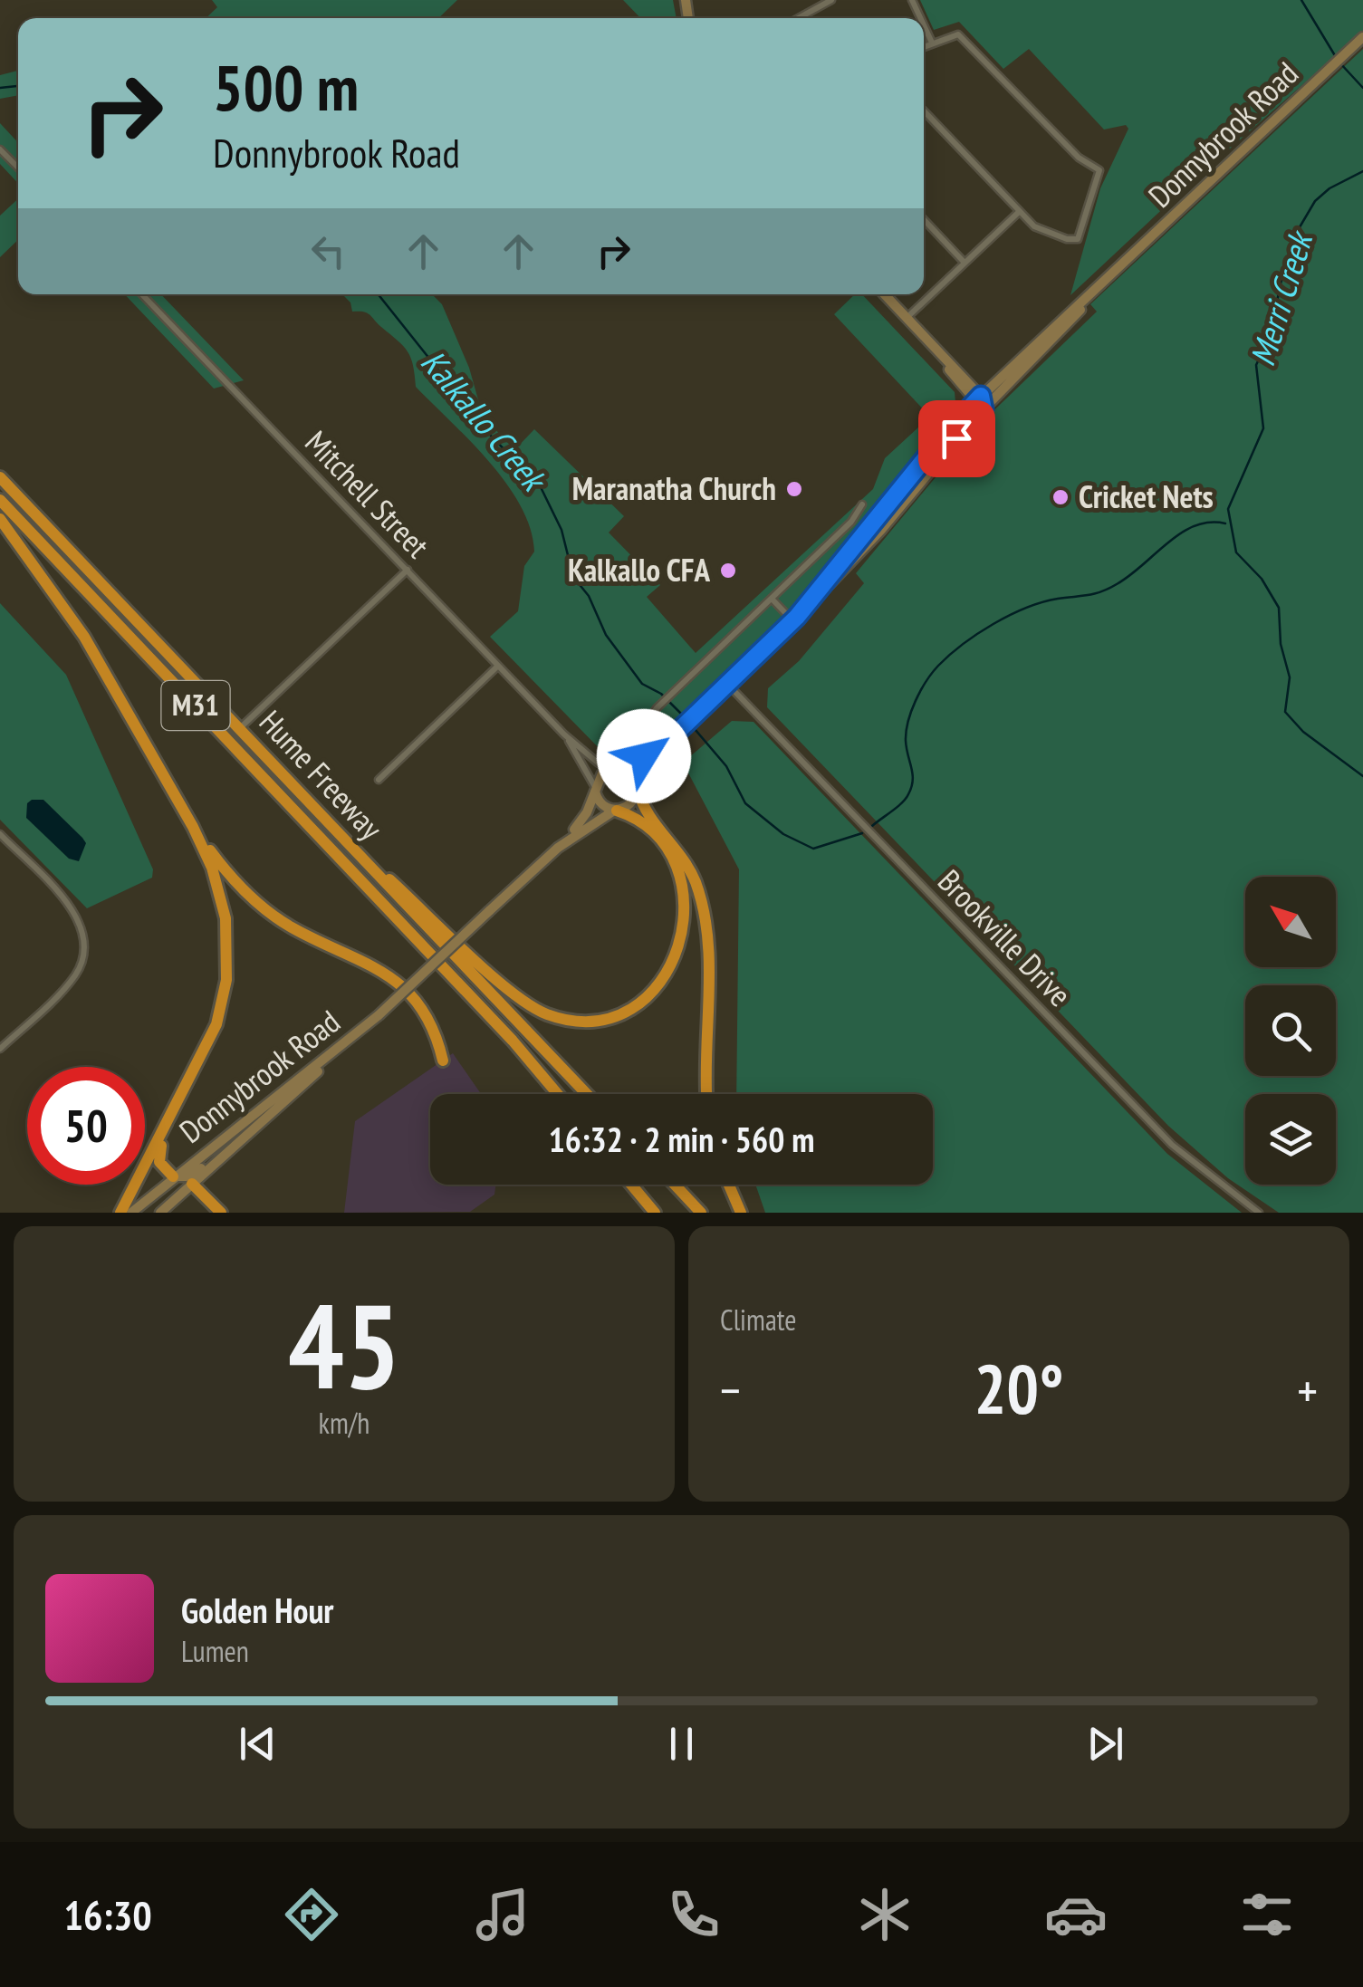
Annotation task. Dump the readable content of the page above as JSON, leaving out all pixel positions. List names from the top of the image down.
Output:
{
  "streets": {
    "highway": ["M31", "Hume Freeway"],
    "main road": ["Donnybrook Road"],
    "street": ["Mitchell Street", "Brookville Drive"]
  },
  "crossings": [
    ["Donnybrook Road", "Mitchell Street"],
    ["Donnybrook Road", "Brookville Drive"]
  ],
  "water": ["Merri Creek", "Kalkallo Creek"],
  "places": ["Maranatha Church", "Cricket Nets", "Kalkallo CFA"],
  "north": "top left",
  "page": {
    "turn": ["500 m", "Donnybrook Road"],
    "limit": "50",
    "trip": "16:32 · 2 min · 560 m",
    "tile": [
      ["45", "km/h"],
      "Climate"
    ],
    "heat": ["−", "20°", "+"],
    "song": ["Golden Hour", "Lumen"],
    "tabs": "16:30"
  }
}
